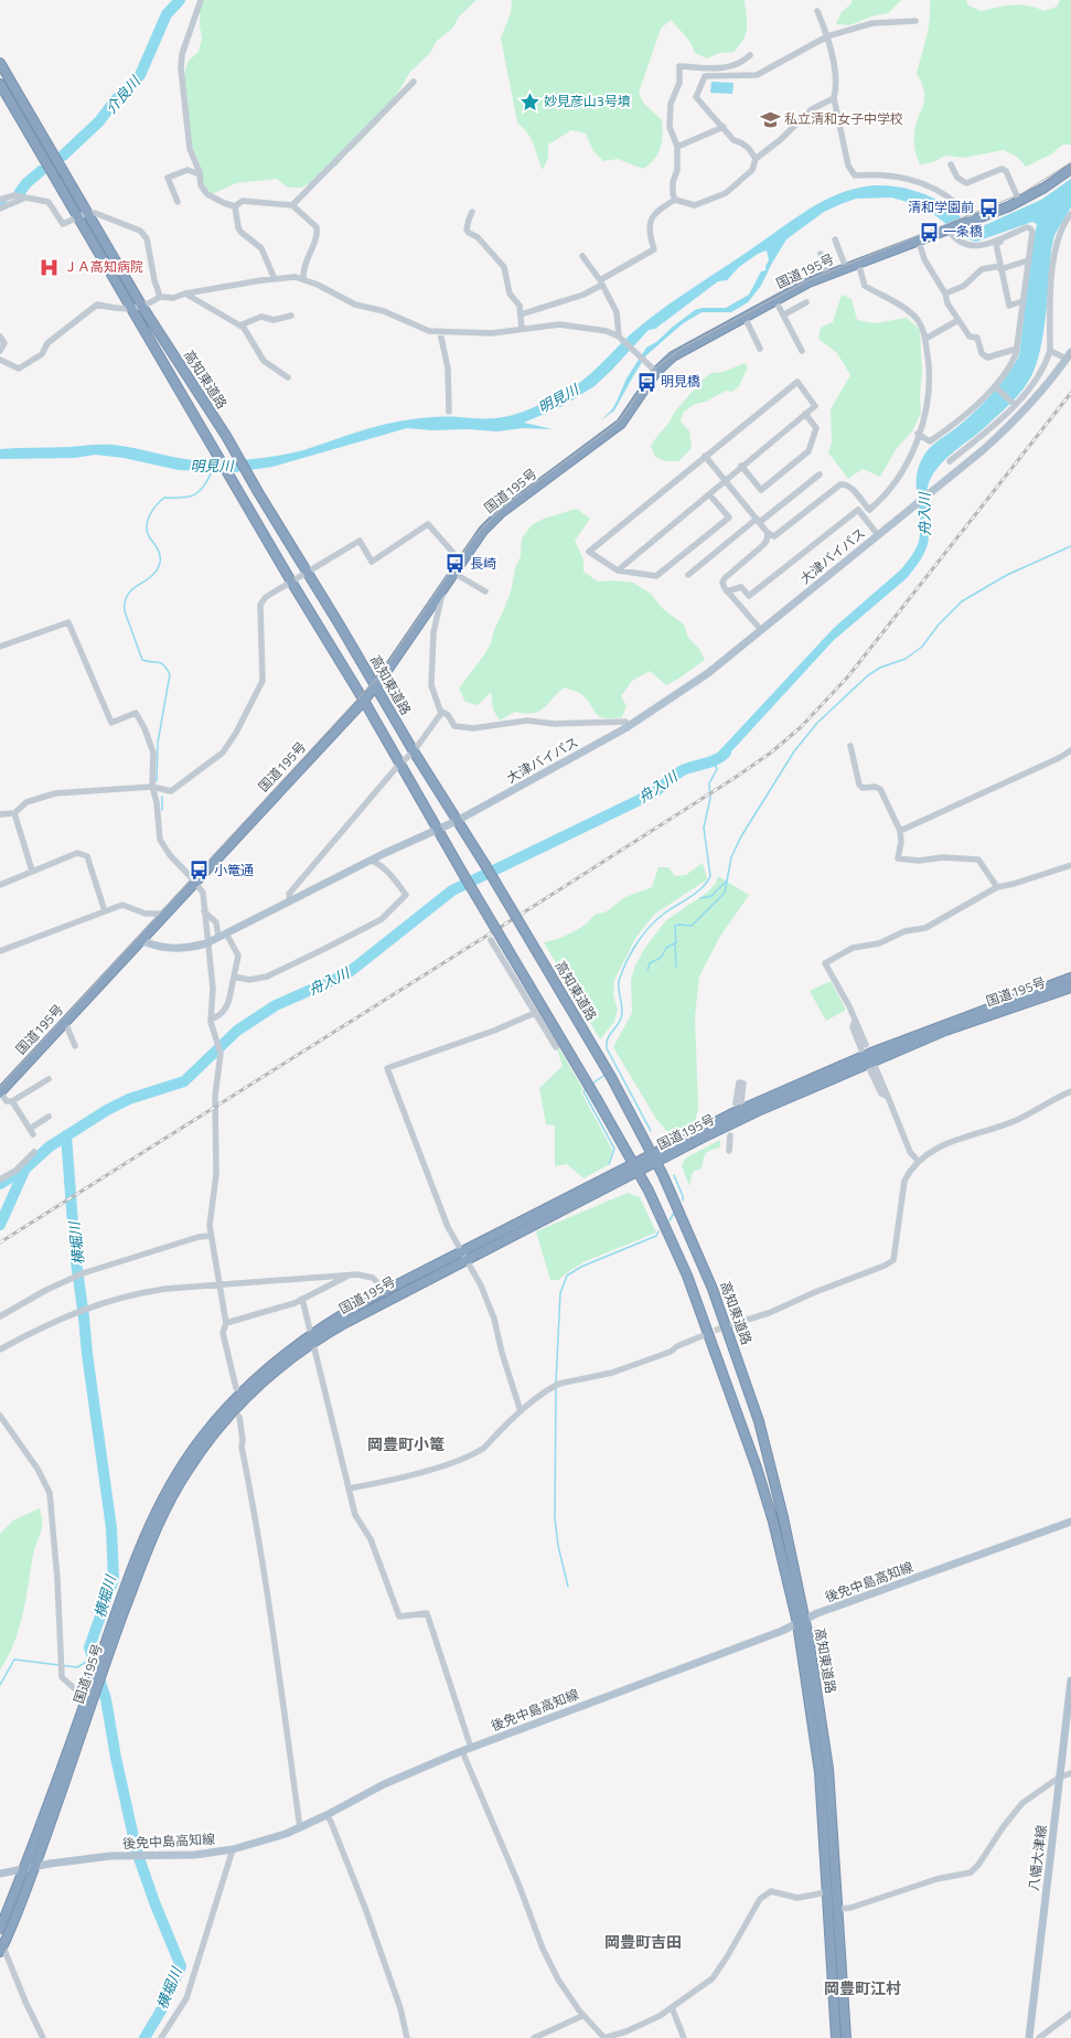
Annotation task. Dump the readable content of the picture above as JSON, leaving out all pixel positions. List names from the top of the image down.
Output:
{
  "streets": {
    "highway": ["国道195号", "高知東道路"],
    "main road": ["大津バイパス", "後免中島高知線", "八幡大津線"]
  },
  "crossings": [
    ["国道195号", "高知東道路"],
    ["国道195号", "大津バイパス"],
    ["国道195号", "後免中島高知線"],
    ["高知東道路", "大津バイパス"],
    ["高知東道路", "後免中島高知線"]
  ],
  "districts": ["岡豊町小篭", "岡豊町吉田", "岡豊町江村"],
  "water": [
    "介良川",
    "明見川",
    "舟入川",
    "横堀川"
  ],
  "places": {
    "place": ["妙見彦山3号墳"],
    "school or university": ["私立清和女子中学校"],
    "bus stop": [
      "清和学園前",
      "一条橋",
      "明見橋",
      "長崎",
      "小篭通"
    ],
    "hospital": ["ＪＡ高知病院"]
  }
}
